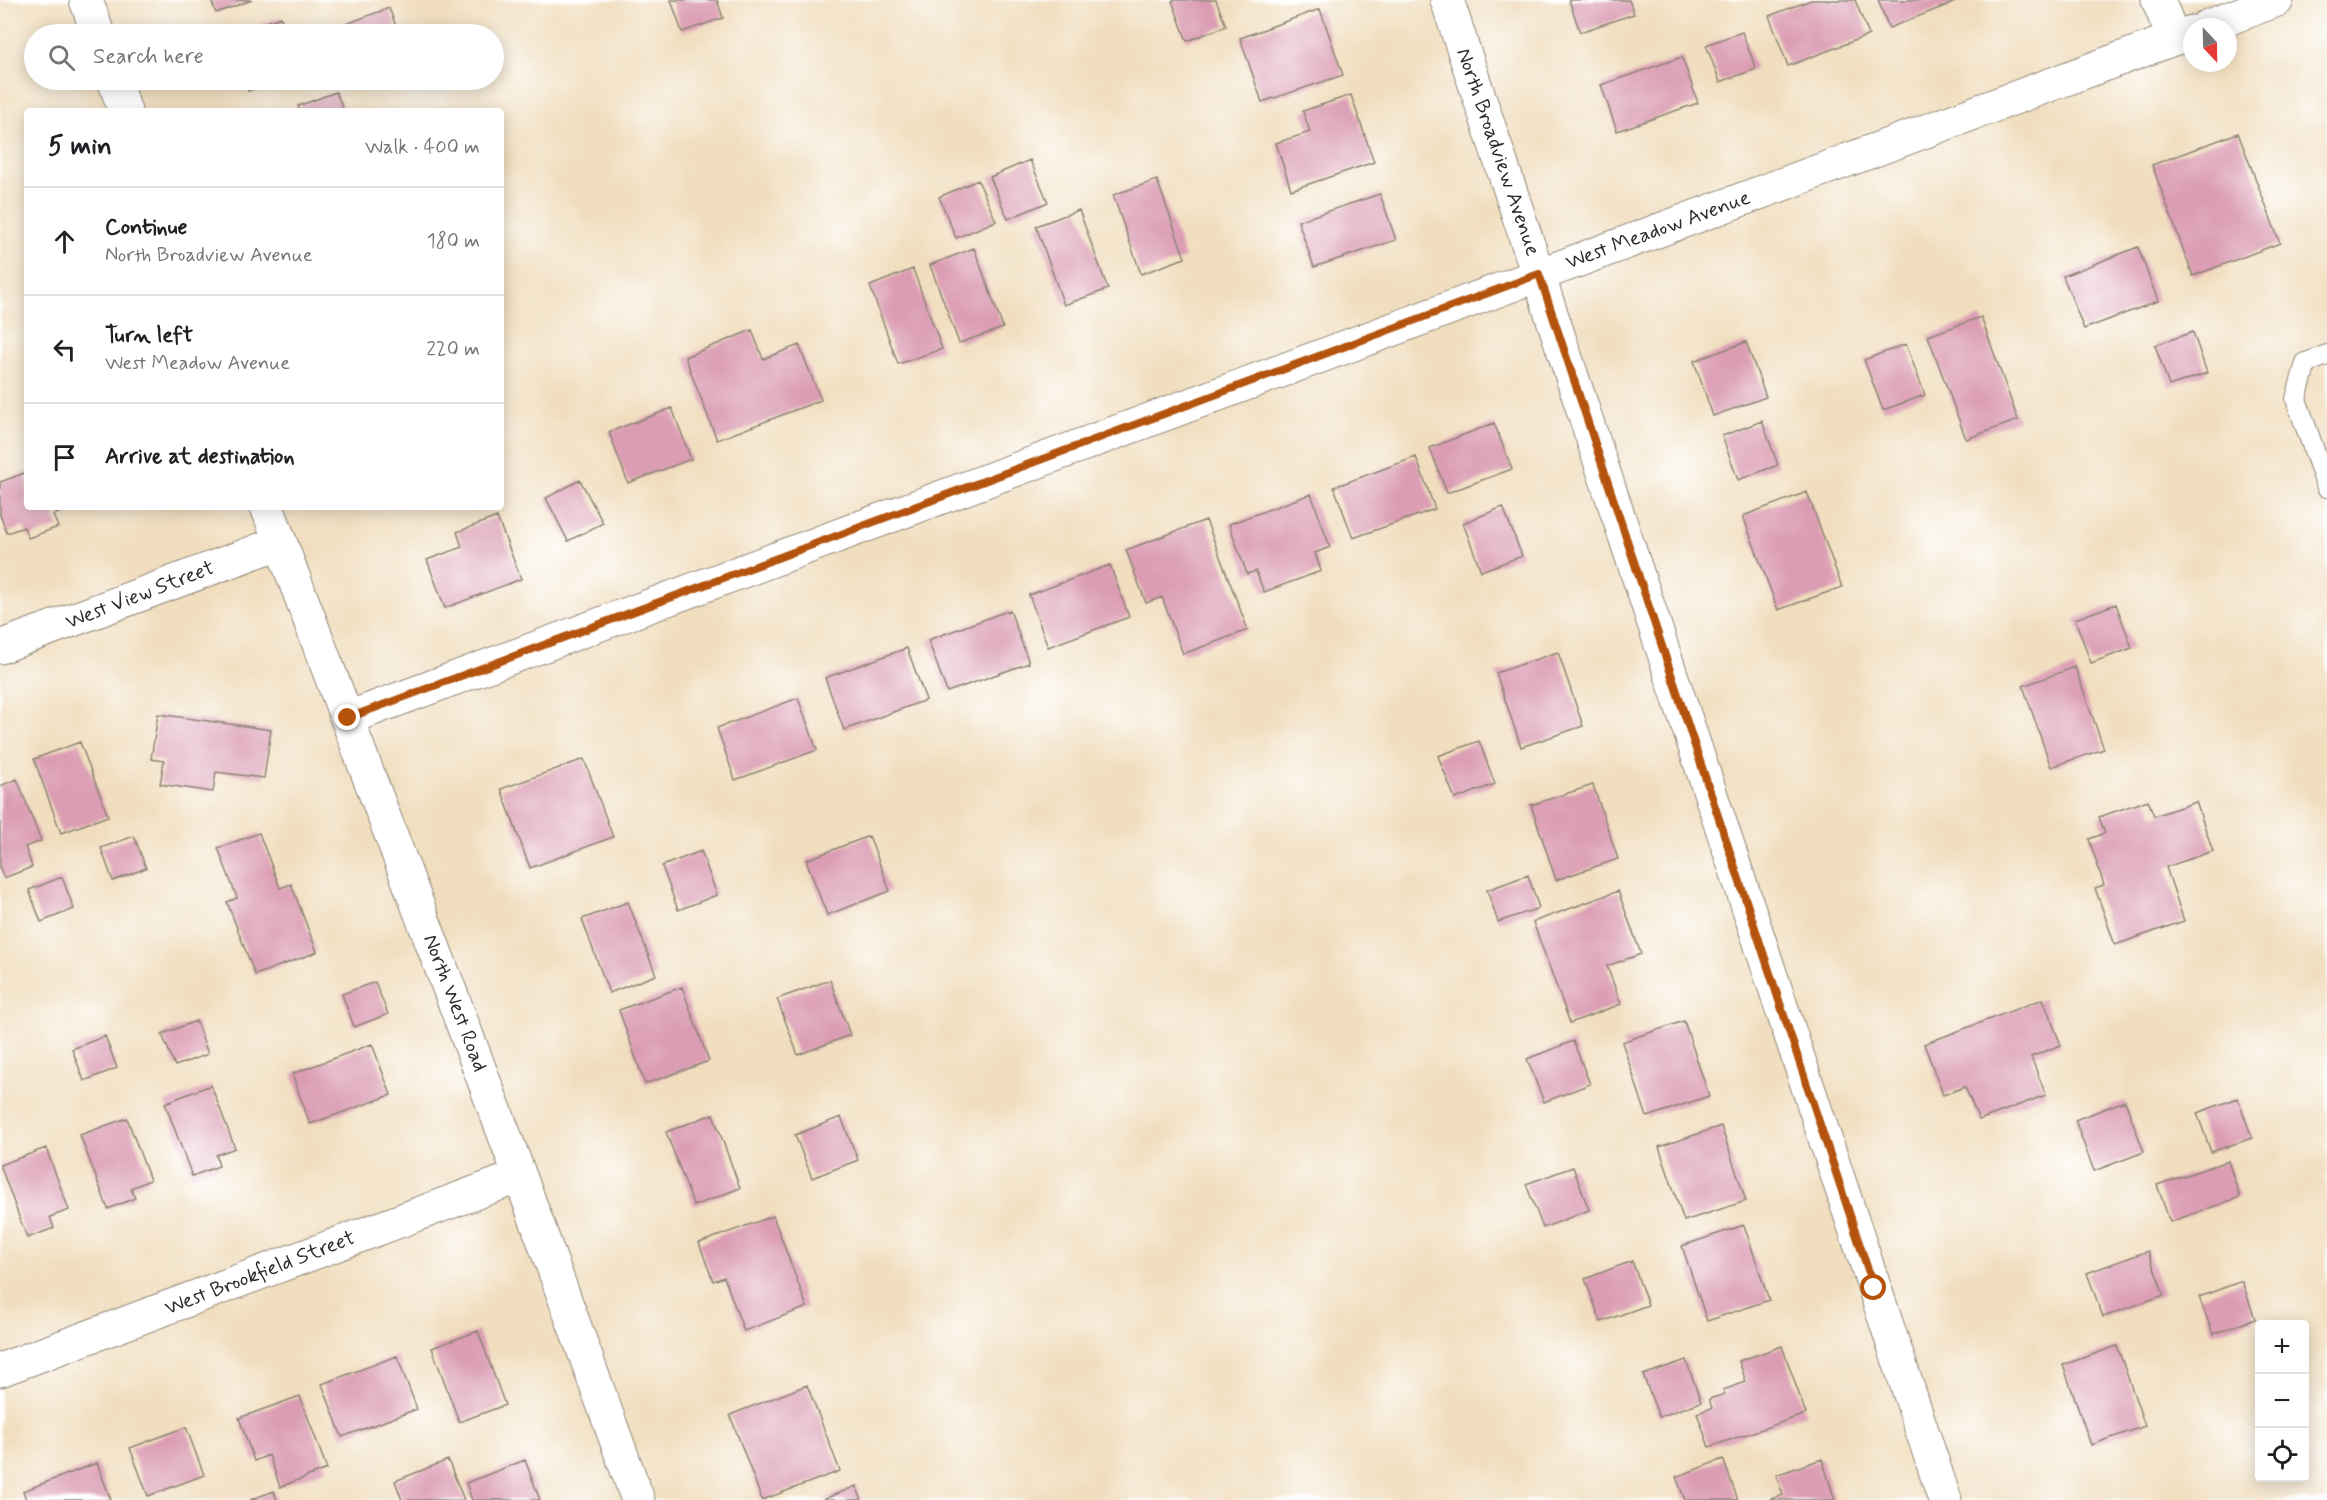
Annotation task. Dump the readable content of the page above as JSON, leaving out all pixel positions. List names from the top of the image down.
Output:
{
  "streets": {
    "street": [
      "North Broadview Avenue",
      "West Meadow Avenue",
      "West View Street",
      "North West Road",
      "West Brookfield Street"
    ]
  },
  "crossings": [
    ["North Broadview Avenue", "West Meadow Avenue"],
    ["West Meadow Avenue", "North West Road"],
    ["West View Street", "North West Road"],
    ["North West Road", "West Brookfield Street"]
  ],
  "north": "bottom",
  "page": {
    "search": "Search here",
    "heading": ["5 min", "Walk · 400 m"],
    "list": [
      ["Continue", "North Broadview Avenue", "180 m"],
      ["Turn left", "West Meadow Avenue", "220 m"],
      "Arrive at destination"
    ],
    "map_buttons": ["+", "−"]
  }
}
